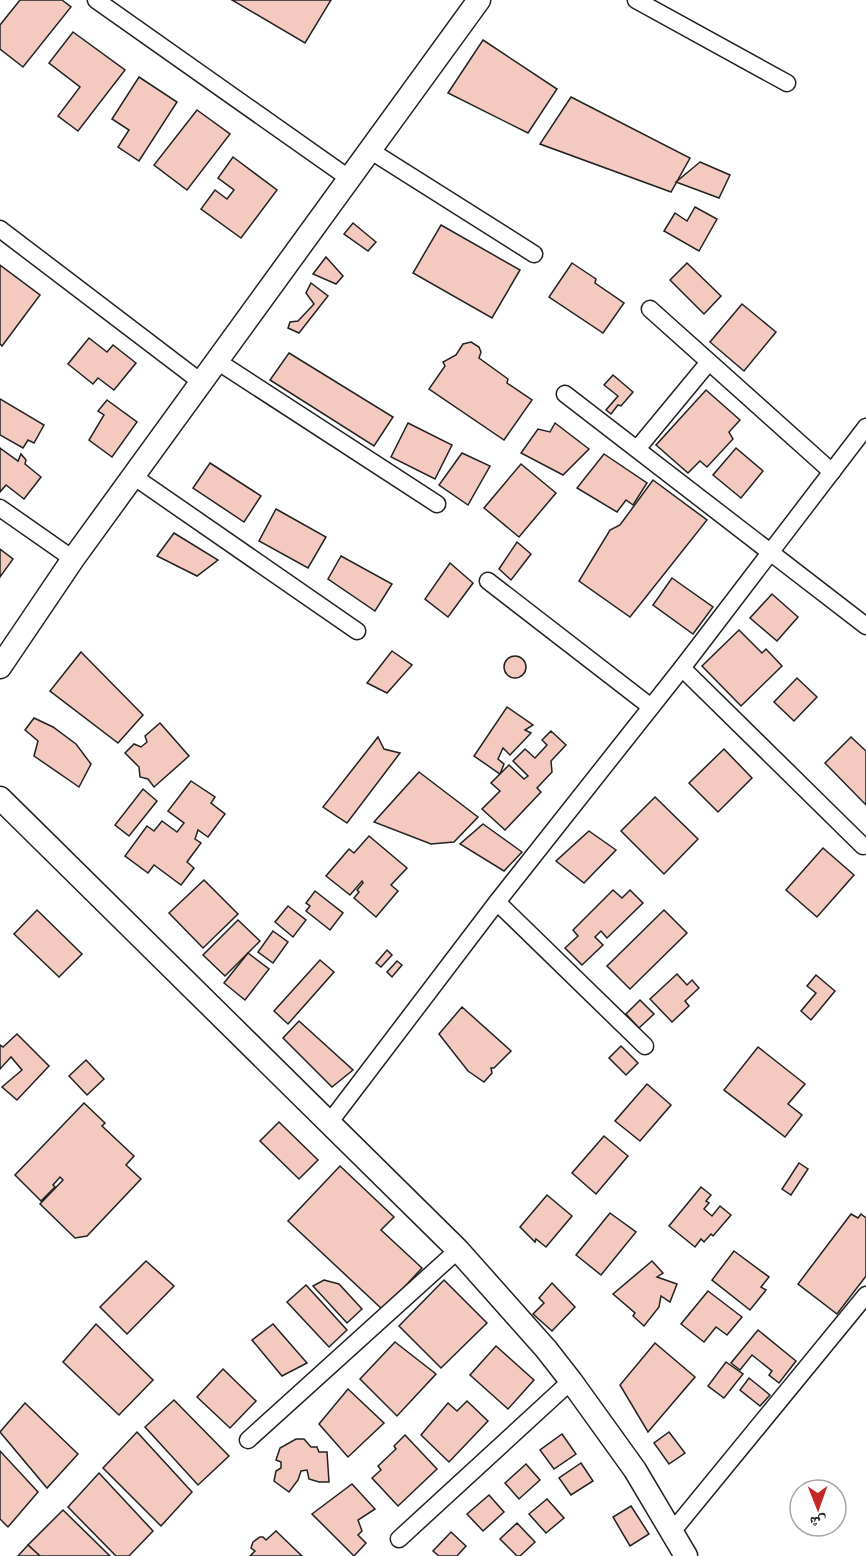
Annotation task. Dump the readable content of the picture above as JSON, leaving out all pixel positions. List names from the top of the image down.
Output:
{
  "north": "bottom"
}
